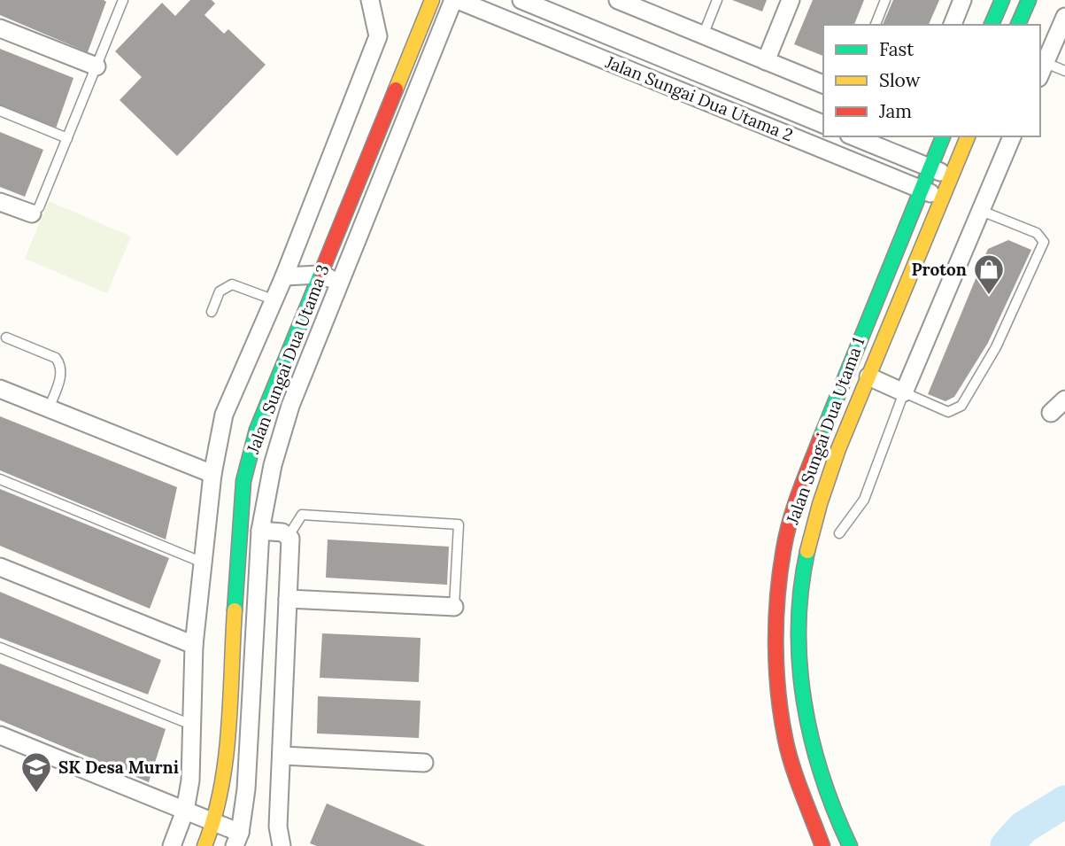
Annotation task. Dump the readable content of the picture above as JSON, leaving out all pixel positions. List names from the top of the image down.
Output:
{
  "streets": {
    "street": ["Jalan Sungai Dua Utama 2", "Jalan Sungai Dua Utama 3", "Jalan Sungai Dua Utama 1"]
  },
  "crossings": [
    ["Jalan Sungai Dua Utama 2", "Jalan Sungai Dua Utama 3"],
    ["Jalan Sungai Dua Utama 2", "Jalan Sungai Dua Utama 1"]
  ],
  "places": {
    "shop": ["Proton"],
    "school or university": ["SK Desa Murni"]
  },
  "legend": ["Fast", "Slow", "Jam"]
}
